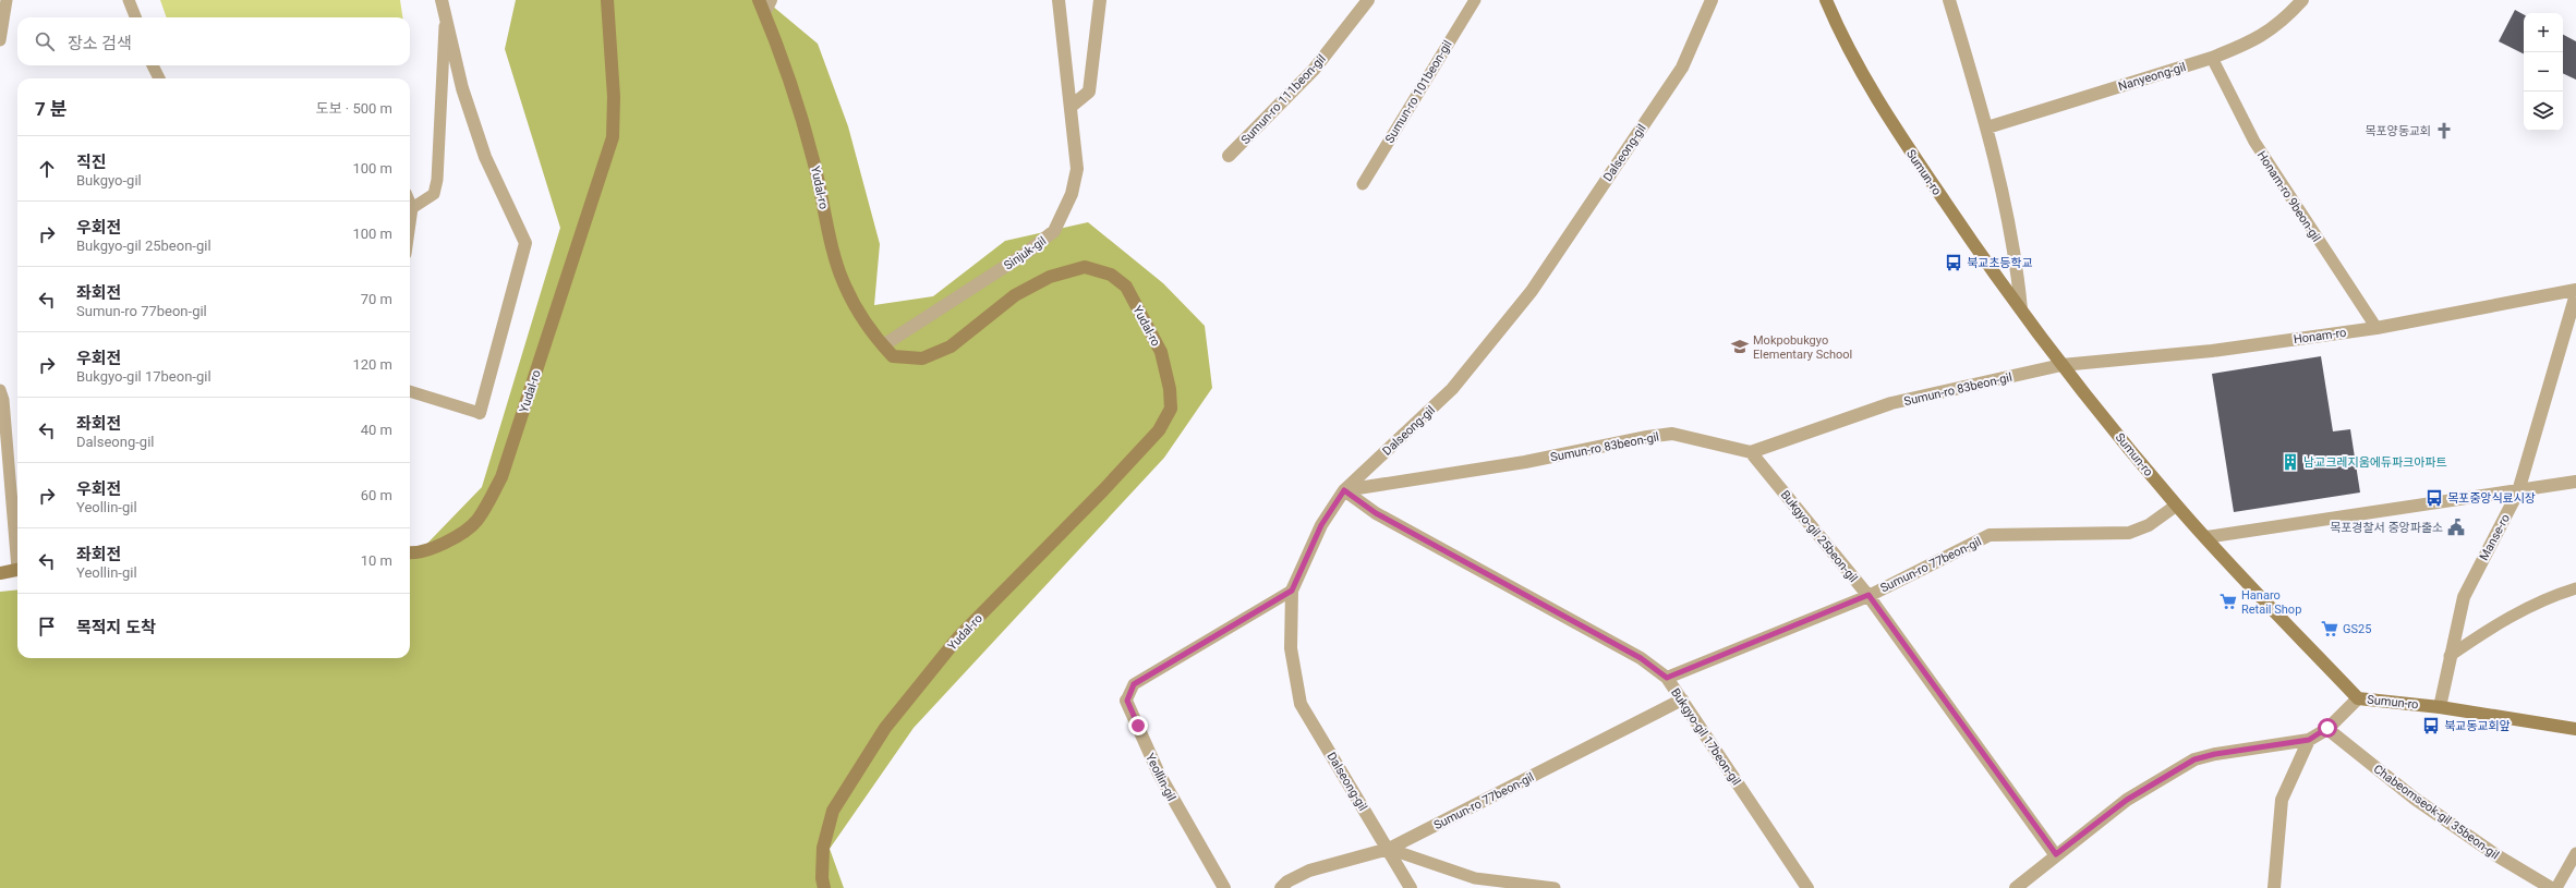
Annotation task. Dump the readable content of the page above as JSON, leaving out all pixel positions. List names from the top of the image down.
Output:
{
  "streets": {
    "street": [
      "Nanyeong-gil",
      "Sumun-ro 111beon-gil",
      "Dalseong-gil",
      "Sumun-ro",
      "Yudal-ro",
      "Sinjuk-gil",
      "Honam-ro",
      "Sumun-ro 83beon-gil",
      "Bukgyo-gil 25beon-gil",
      "Manse-ro",
      "Sumun-ro 77beon-gil",
      "Bukgyo-gil 17beon-gil",
      "Yeollin-gil",
      "Chabeomseok-gil 35beon-gil"
    ],
    "lane": ["Sumun-ro 101beon-gil", "Honam-ro 9beon-gil"]
  },
  "crossings": [
    ["Nanyeong-gil", "Honam-ro 9beon-gil"],
    ["Dalseong-gil", "Sumun-ro 83beon-gil"],
    ["Dalseong-gil", "Sumun-ro 77beon-gil"],
    ["Dalseong-gil", "Bukgyo-gil 17beon-gil"],
    ["Dalseong-gil", "Yeollin-gil"],
    ["Sumun-ro", "Honam-ro"],
    ["Sumun-ro", "Sumun-ro 83beon-gil"],
    ["Sumun-ro", "Manse-ro"],
    ["Sumun-ro", "Sumun-ro 77beon-gil"],
    ["Yudal-ro", "Sinjuk-gil"],
    ["Honam-ro 9beon-gil", "Honam-ro"],
    ["Honam-ro", "Sumun-ro 83beon-gil"],
    ["Sumun-ro 83beon-gil", "Bukgyo-gil 25beon-gil"],
    ["Sumun-ro 83beon-gil", "Bukgyo-gil 17beon-gil"],
    ["Bukgyo-gil 25beon-gil", "Sumun-ro 77beon-gil"],
    ["Sumun-ro 77beon-gil", "Bukgyo-gil 17beon-gil"]
  ],
  "places": {
    "church": ["목포양동교회"],
    "bus stop": ["북교초등학교", "목포중앙식료시장", "북교동교회앞"],
    "school or university": ["Mokpobukgyo Elementary School"],
    "building": ["남교크레지움에듀파크아파트"],
    "public building": ["목포경찰서 중앙파출소"],
    "supermarket": ["Hanaro Retail Shop", "GS25"]
  },
  "page": {
    "map_buttons": ["+", "−"],
    "search": "장소 검색",
    "heading": ["7 분", "도보 · 500 m"],
    "list": [
      ["직진", "Bukgyo-gil", "100 m"],
      ["우회전", "Bukgyo-gil 25beon-gil", "100 m"],
      ["좌회전", "Sumun-ro 77beon-gil", "70 m"],
      ["우회전", "Bukgyo-gil 17beon-gil", "120 m"],
      ["좌회전", "Dalseong-gil", "40 m"],
      ["우회전", "Yeollin-gil", "60 m"],
      ["좌회전", "Yeollin-gil", "10 m"],
      "목적지 도착"
    ]
  }
}
